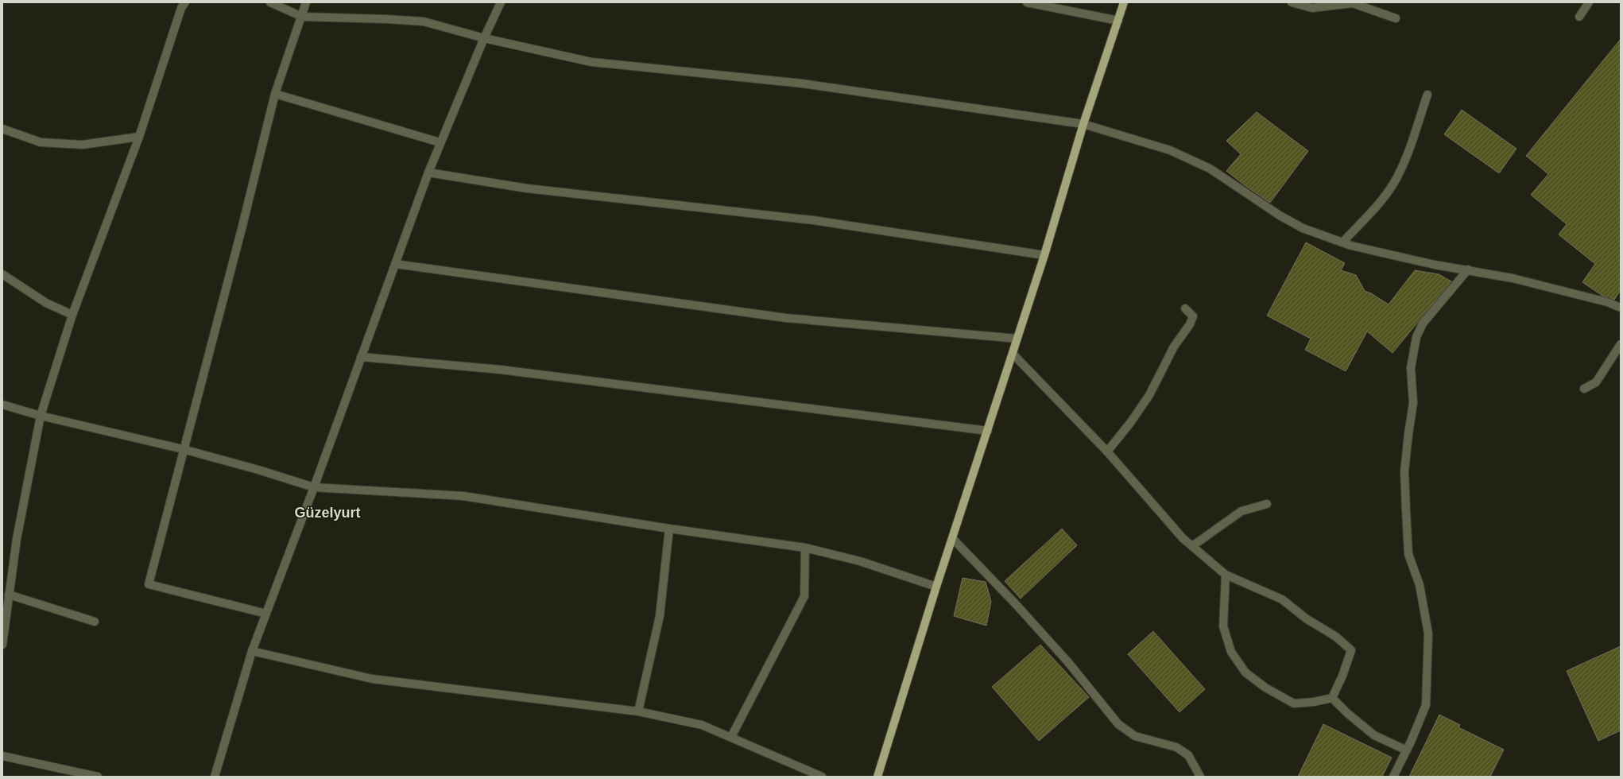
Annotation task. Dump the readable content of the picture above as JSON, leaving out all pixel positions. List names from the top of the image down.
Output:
{
  "districts": ["Güzelyurt"]
}
